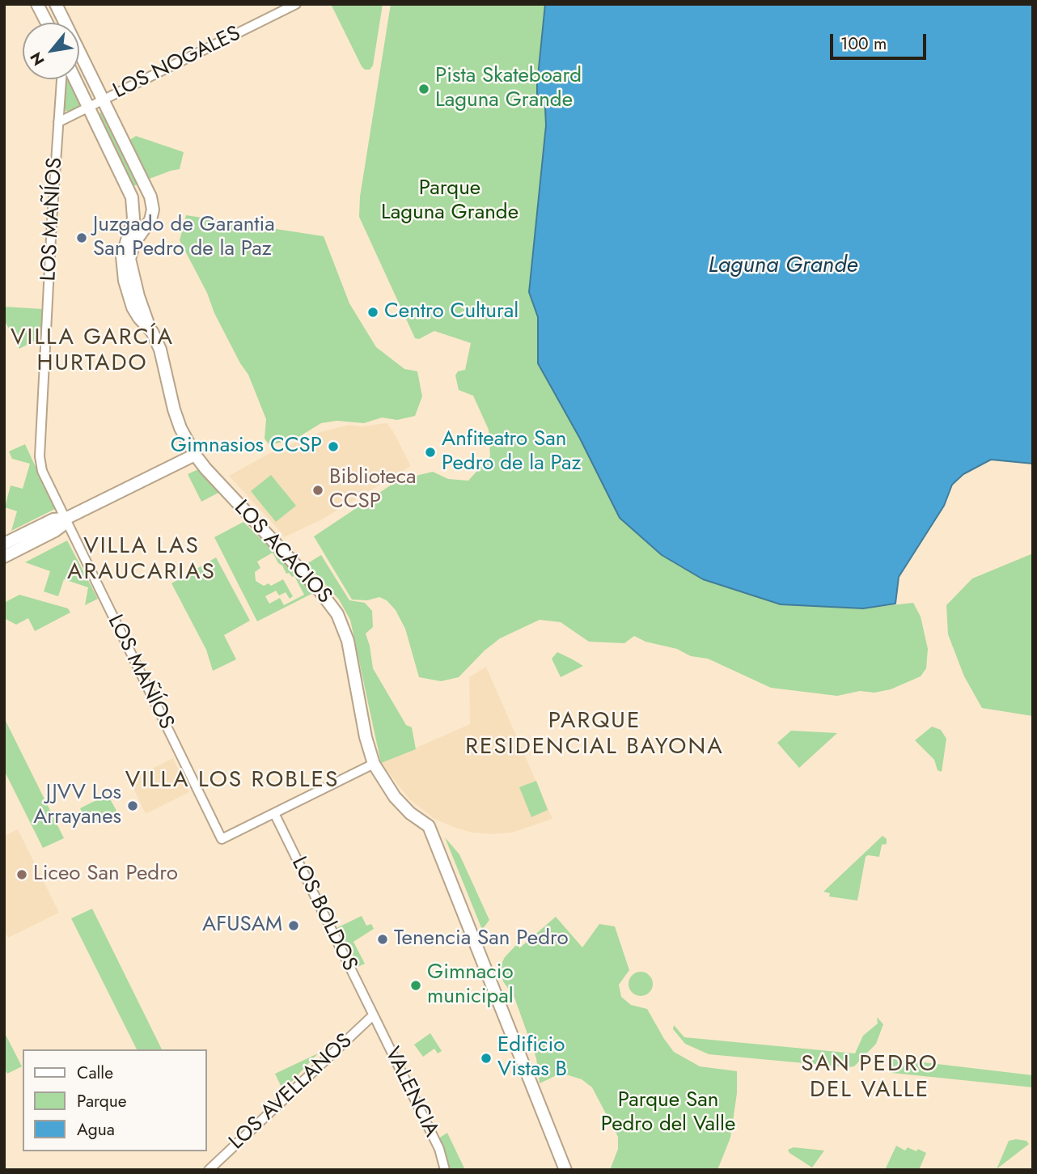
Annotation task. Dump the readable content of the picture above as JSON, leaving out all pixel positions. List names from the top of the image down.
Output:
{
  "streets": {
    "main road": ["LOS ACACIOS"],
    "street": [
      "LOS NOGALES",
      "LOS MAÑÍOS",
      "LOS BOLDOS",
      "LOS AVELLANOS",
      "VALENCIA"
    ]
  },
  "crossings": [
    ["LOS NOGALES", "LOS MAÑÍOS"],
    ["LOS NOGALES", "LOS ACACIOS"],
    ["LOS MAÑÍOS", "LOS BOLDOS"],
    ["LOS BOLDOS", "LOS AVELLANOS"],
    ["LOS BOLDOS", "VALENCIA"],
    ["LOS AVELLANOS", "VALENCIA"]
  ],
  "districts": [
    "VILLA GARCÍA HURTADO",
    "VILLA LAS ARAUCARIAS",
    "PARQUE RESIDENCIAL BAYONA",
    "VILLA LOS ROBLES",
    "SAN PEDRO DEL VALLE"
  ],
  "water": ["Laguna Grande"],
  "parks": ["Parque Laguna Grande", "Parque San Pedro del Valle"],
  "places": [
    "Pista Skateboard Laguna Grande",
    "Juzgado de Garantia San Pedro de la Paz",
    "Centro Cultural",
    "Gimnasios CCSP",
    "Anfiteatro San Pedro de la Paz",
    "Biblioteca CCSP",
    "JJVV Los Arrayanes",
    "Liceo San Pedro",
    "AFUSAM",
    "Tenencia San Pedro",
    "Gimnacio municipal",
    "Edificio Vistas B"
  ],
  "legend": ["Calle", "Parque", "Agua"],
  "scale_bar": "100 m",
  "north": "bottom left"
}
